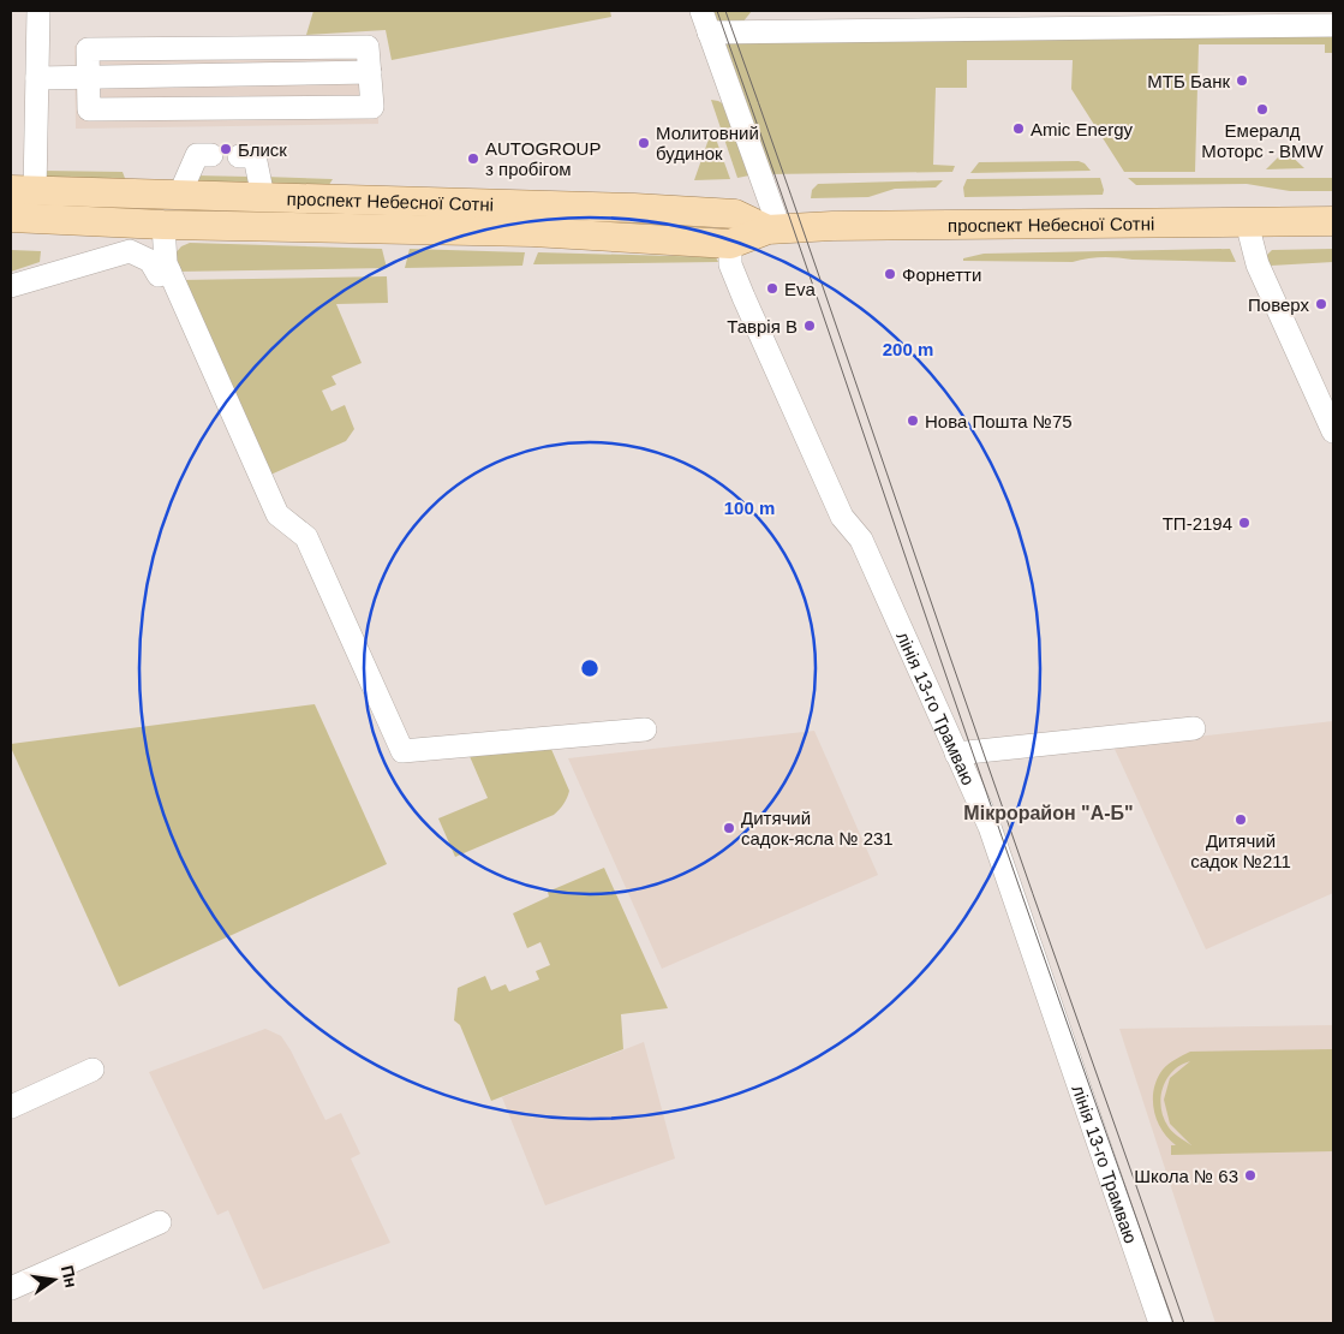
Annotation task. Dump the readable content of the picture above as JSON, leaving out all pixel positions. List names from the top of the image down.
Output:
{
  "streets": {
    "main road": ["проспект Небесної Сотні"],
    "street": ["лінія 13-го Трамваю"]
  },
  "crossings": [
    ["проспект Небесної Сотні", "лінія 13-го Трамваю"]
  ],
  "districts": ["Мікрорайон \"А-Б\""],
  "places": [
    "МТБ Банк",
    "Емералд Моторс - BMW",
    "Amic Energy",
    "Молитовний будинок",
    "Блиск",
    "AUTOGROUP з пробігом",
    "Форнетти",
    "Eva",
    "Поверх",
    "Таврія В",
    "Нова Пошта №75",
    "ТП-2194",
    "Дитячий садок №211",
    "Дитячий садок-ясла № 231",
    "Школа № 63"
  ],
  "north": "right",
  "rings": ["200 m", "100 m"]
}
